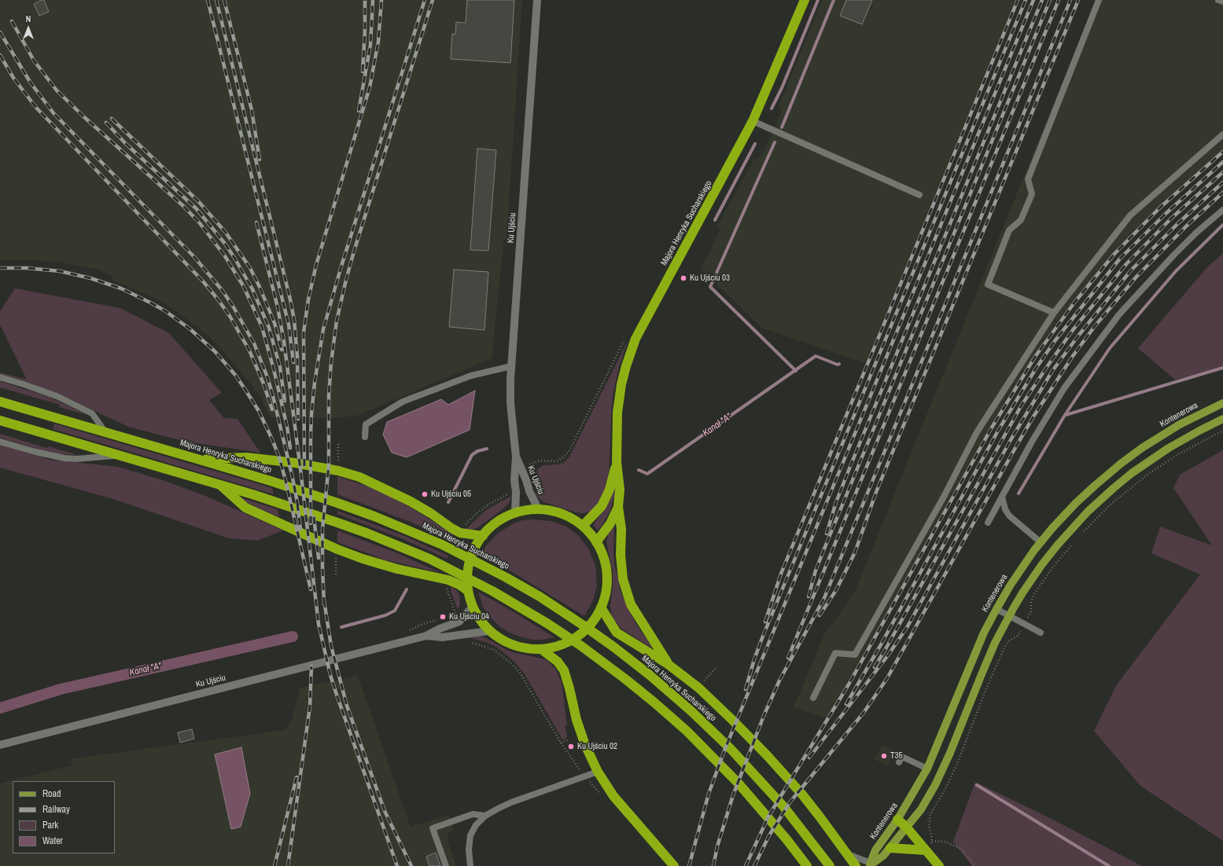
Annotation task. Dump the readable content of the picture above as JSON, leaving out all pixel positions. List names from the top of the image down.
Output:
{
  "streets": {
    "highway": ["Majora Henryka Sucharskiego"],
    "main road": ["Kontenerowa"],
    "street": ["Ku Ujściu"]
  },
  "water": ["Kanał \"A\""],
  "places": [
    "Ku Ujściu 03",
    "Ku Ujściu 05",
    "Ku Ujściu 04",
    "Ku Ujściu 02",
    "T35"
  ],
  "legend": [
    "Road",
    "Railway",
    "Park",
    "Water"
  ],
  "north": "top"
}
